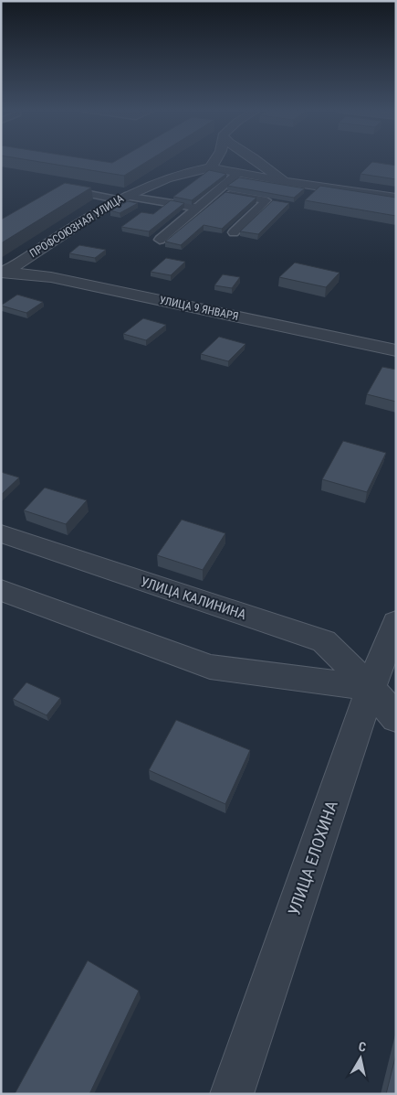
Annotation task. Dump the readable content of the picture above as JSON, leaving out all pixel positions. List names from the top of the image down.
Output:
{
  "streets": {
    "street": [
      "ПРОФСОЮЗНАЯ УЛИЦА",
      "УЛИЦА 9 ЯНВАРЯ",
      "УЛИЦА КАЛИНИНА",
      "УЛИЦА ЕЛОХИНА"
    ]
  },
  "crossings": [
    ["ПРОФСОЮЗНАЯ УЛИЦА", "УЛИЦА 9 ЯНВАРЯ"],
    ["УЛИЦА КАЛИНИНА", "УЛИЦА ЕЛОХИНА"]
  ],
  "north": "top"
}
